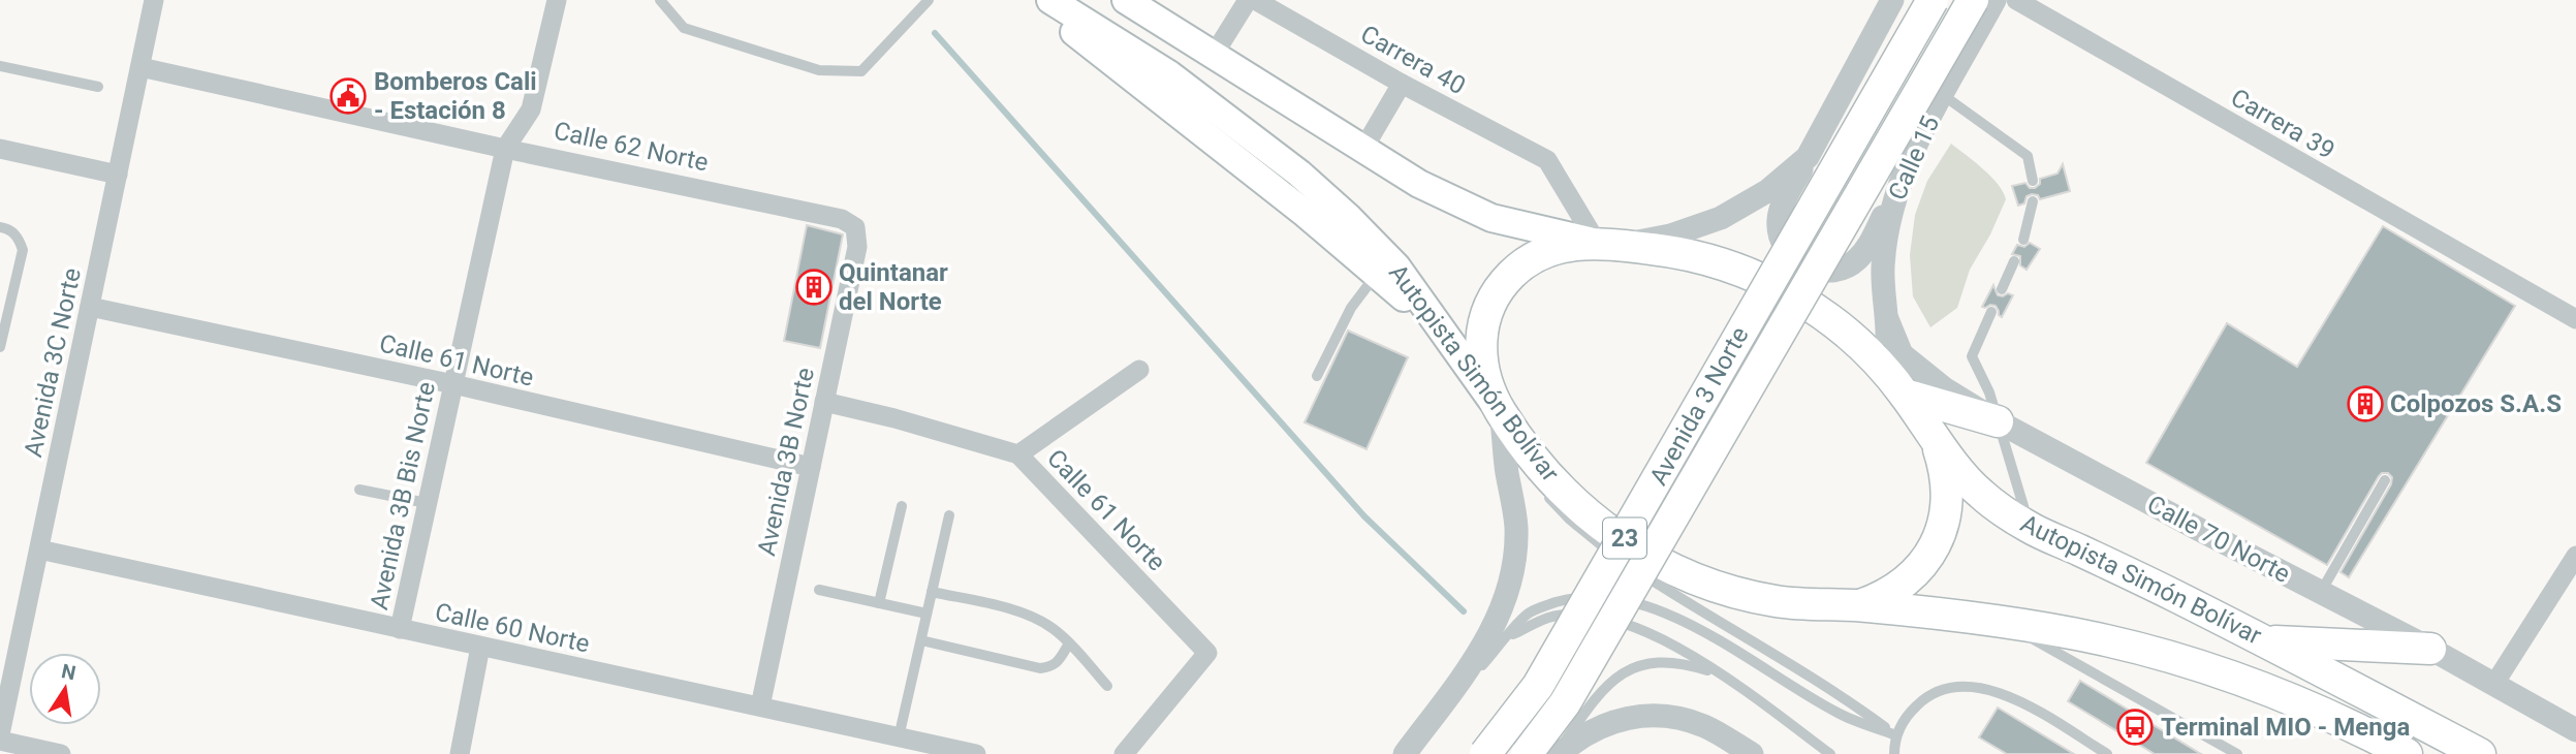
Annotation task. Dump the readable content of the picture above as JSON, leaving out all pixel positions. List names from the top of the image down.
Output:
{
  "streets": {
    "main road": [
      "Calle 15",
      "Autopista Simón Bolívar",
      "Avenida 3 Norte",
      "23"
    ],
    "street": [
      "Carrera 40",
      "Carrera 39",
      "Calle 62 Norte",
      "Calle 61 Norte",
      "Avenida 3C Norte",
      "Avenida 3B Norte",
      "Avenida 3B Bis Norte",
      "Calle 70 Norte",
      "Calle 60 Norte"
    ]
  },
  "crossings": [
    ["Carrera 40", "Autopista Simón Bolívar"],
    ["Calle 62 Norte", "Avenida 3C Norte"],
    ["Calle 62 Norte", "Avenida 3B Norte"],
    ["Calle 62 Norte", "Avenida 3B Bis Norte"],
    ["Calle 15", "Autopista Simón Bolívar"],
    ["Calle 15", "Avenida 3 Norte"],
    ["Calle 15", "Calle 70 Norte"],
    ["Calle 61 Norte", "Avenida 3C Norte"],
    ["Calle 61 Norte", "Avenida 3B Norte"],
    ["Calle 61 Norte", "Avenida 3B Bis Norte"],
    ["Avenida 3C Norte", "Calle 60 Norte"],
    ["Avenida 3B Norte", "Calle 60 Norte"],
    ["Avenida 3B Bis Norte", "Calle 60 Norte"]
  ],
  "places": {
    "public building": ["Bomberos Cali - Estación 8"],
    "building": ["Quintanar del Norte", "Colpozos S.A.S"],
    "bus stop": ["Terminal MIO - Menga"]
  },
  "north": "top"
}
